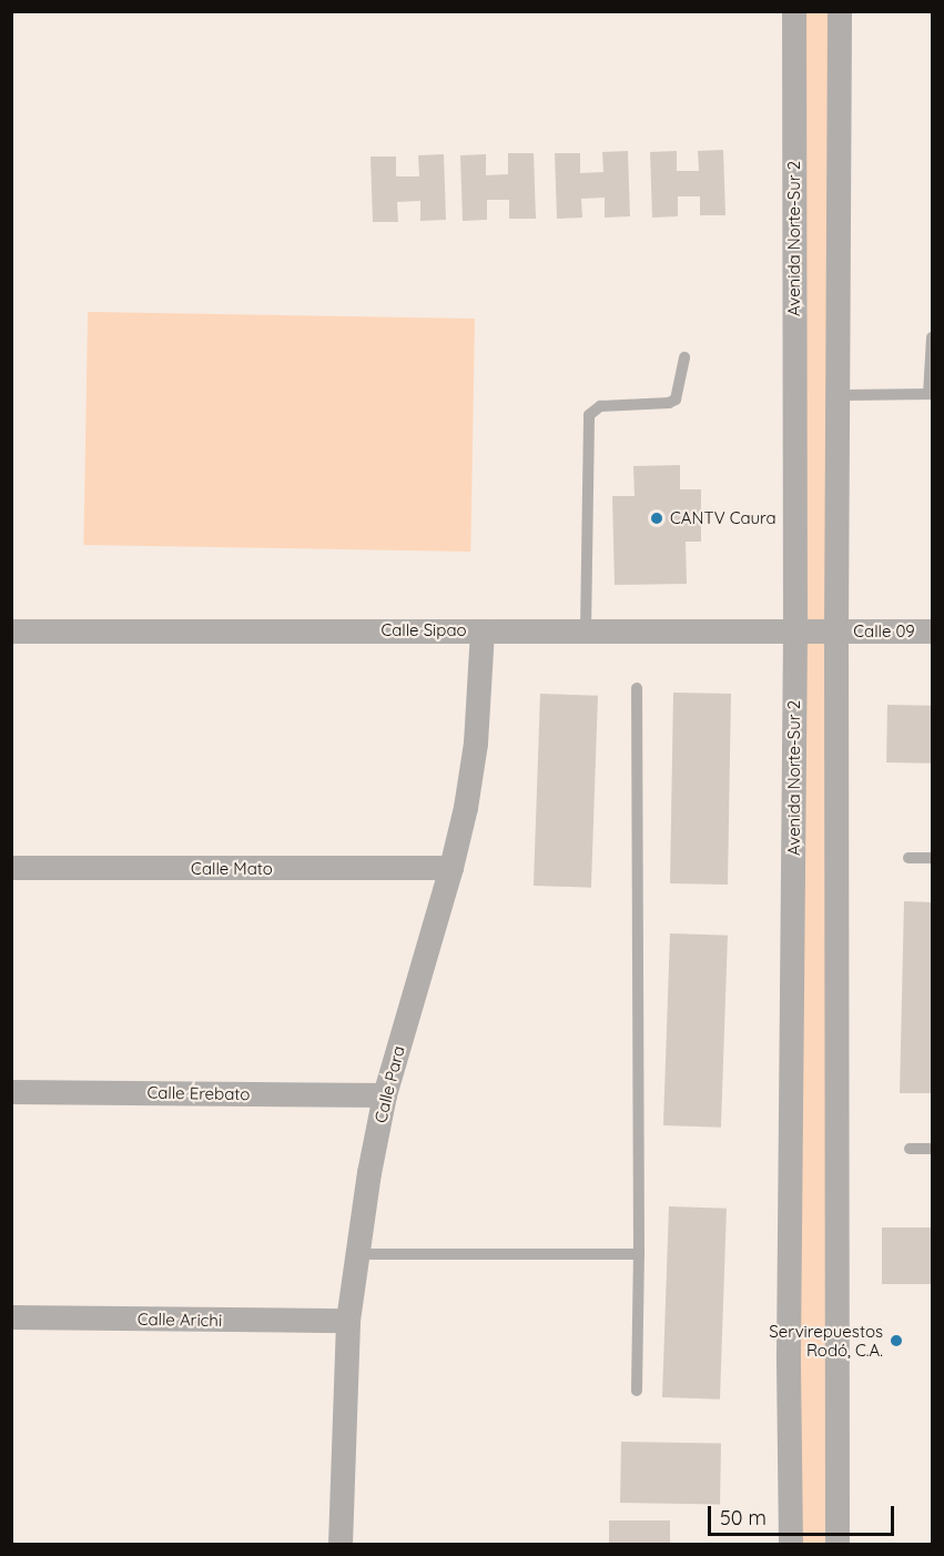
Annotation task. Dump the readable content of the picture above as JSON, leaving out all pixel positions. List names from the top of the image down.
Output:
{
  "streets": {
    "street": [
      "Avenida Norte-Sur 2",
      "Calle Sipao",
      "Calle 09",
      "Calle Mato",
      "Calle Para",
      "Calle Erebato",
      "Calle Arichi"
    ]
  },
  "crossings": [
    ["Avenida Norte-Sur 2", "Calle Sipao"],
    ["Calle Sipao", "Calle 09"],
    ["Calle Sipao", "Calle Para"],
    ["Calle Mato", "Calle Para"],
    ["Calle Para", "Calle Erebato"],
    ["Calle Para", "Calle Arichi"]
  ],
  "places": ["CANTV Caura", "Servirepuestos Rodó, C.A."],
  "scale_bar": "50 m"
}
